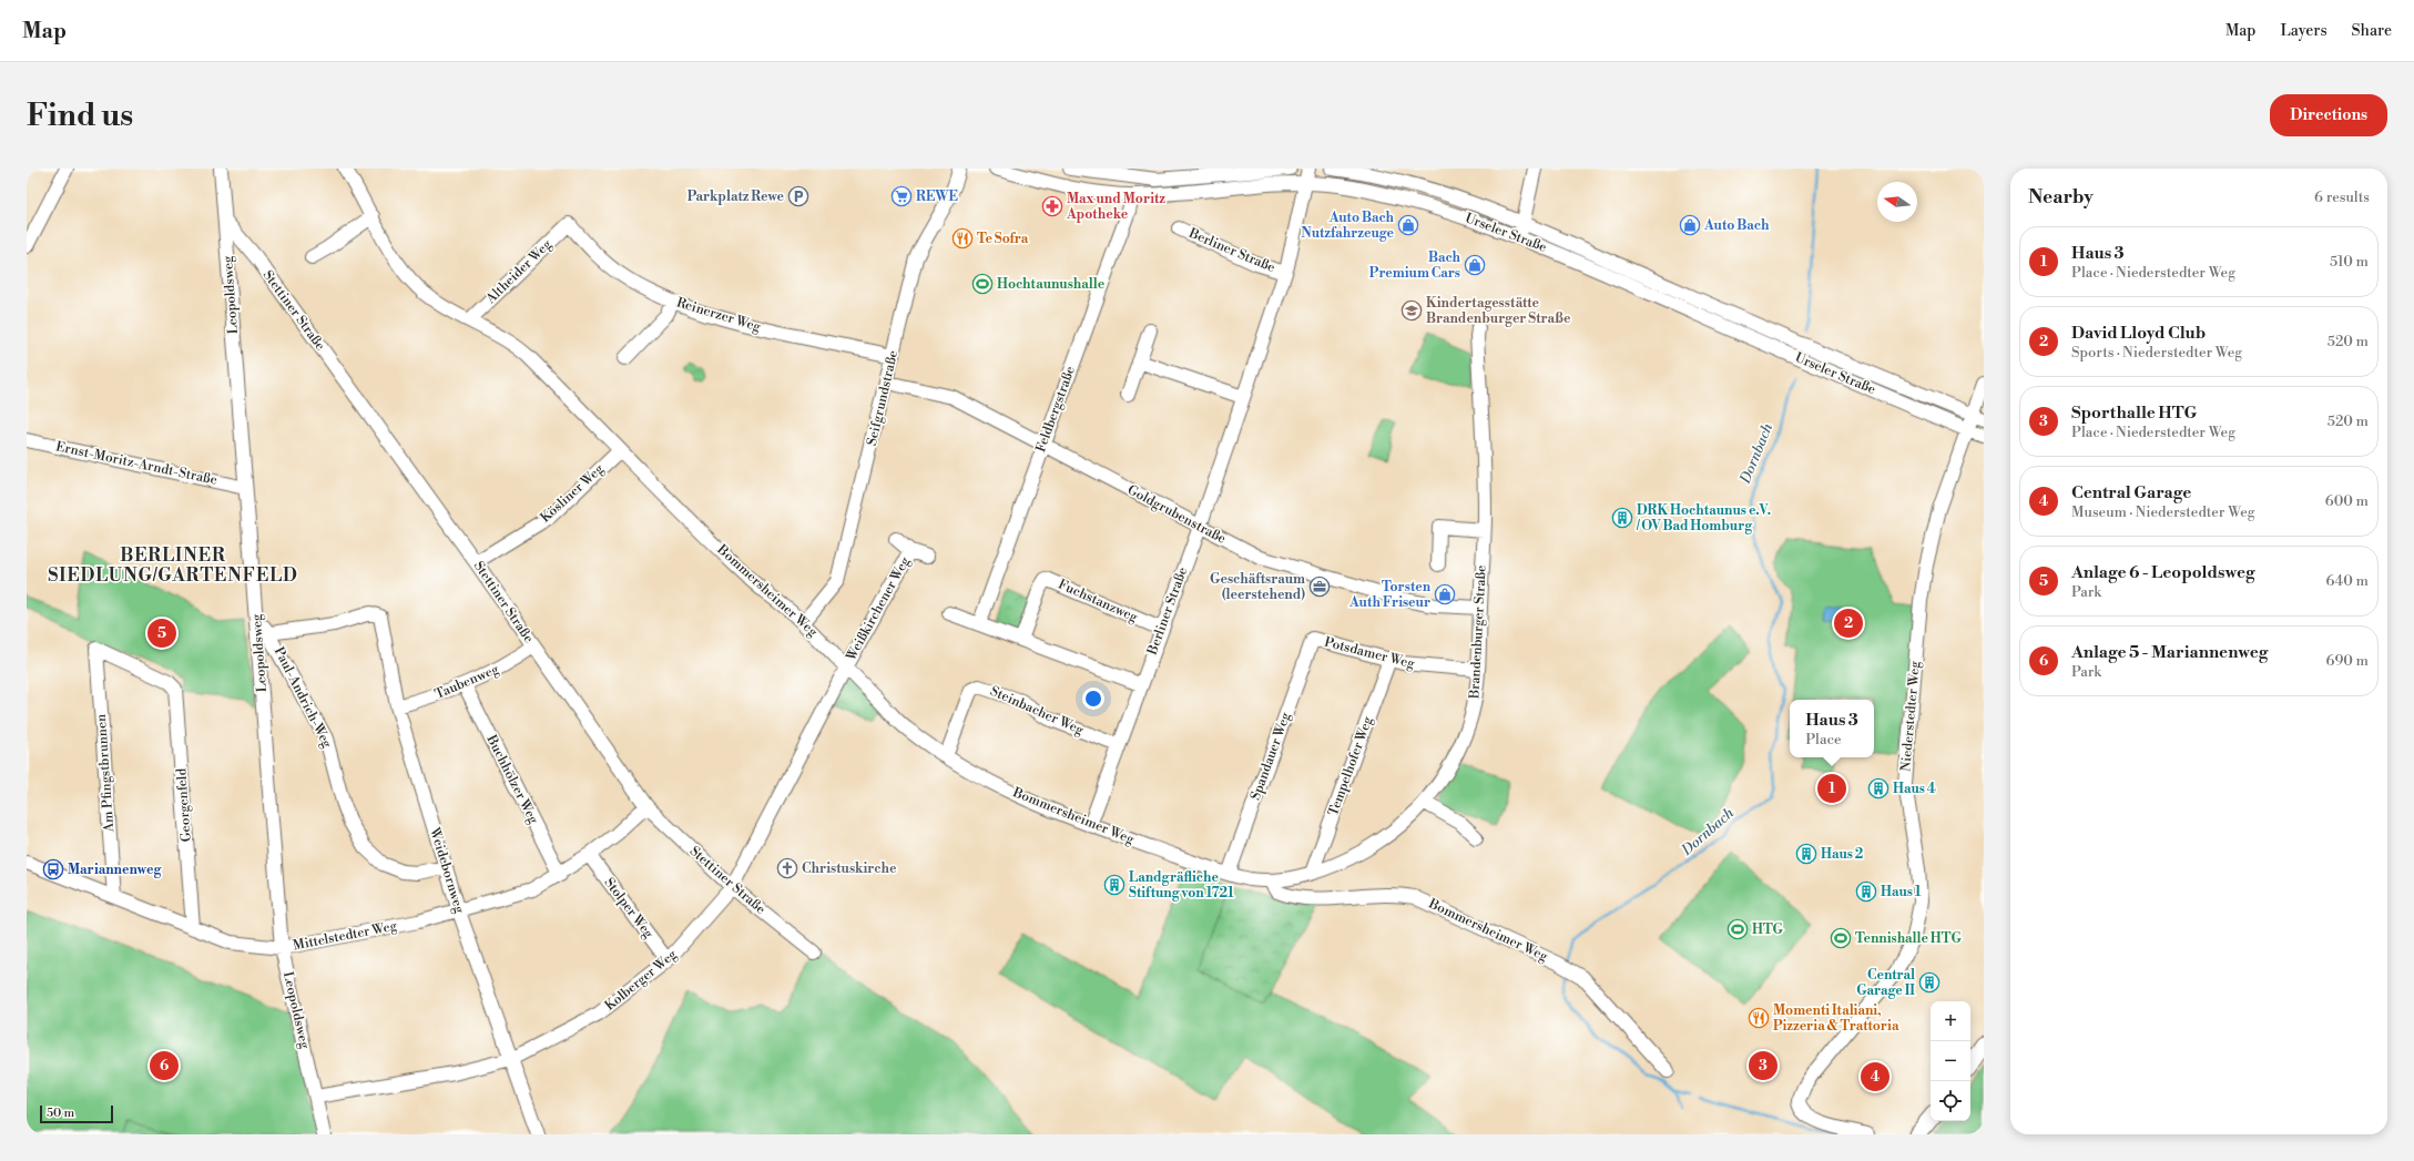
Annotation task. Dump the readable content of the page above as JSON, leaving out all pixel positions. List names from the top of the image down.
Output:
{
  "streets": {
    "street": [
      "Urseler Straße",
      "Berliner Straße",
      "Altheider Weg",
      "Leopoldsweg",
      "Stettiner Straße",
      "Reinerzer Weg",
      "Seifgrundstraße",
      "Feldbergstraße",
      "Ernst-Moritz-Arndt-Straße",
      "Kösliner Weg",
      "Goldgrubenstraße",
      "Bommersheimer Weg",
      "Fuchstanzweg",
      "Weißkirchener Weg",
      "Brandenburger Straße",
      "Potsdamer Weg",
      "Taubenweg",
      "Paul-Andrich-Weg",
      "Steinbacher Weg",
      "Niederstedter Weg",
      "Spandauer Weg",
      "Tempelhofer Weg",
      "Am Pfingstbrunnen",
      "Buchhölzer Weg",
      "Georgenfeld",
      "Weidebornweg",
      "Stolper Weg",
      "Mittelstedter Weg",
      "Kolberger Weg"
    ]
  },
  "crossings": [
    ["Urseler Straße", "Berliner Straße"],
    ["Urseler Straße", "Feldbergstraße"],
    ["Urseler Straße", "Niederstedter Weg"],
    ["Berliner Straße", "Goldgrubenstraße"],
    ["Berliner Straße", "Bommersheimer Weg"],
    ["Berliner Straße", "Fuchstanzweg"],
    ["Berliner Straße", "Steinbacher Weg"],
    ["Altheider Weg", "Reinerzer Weg"],
    ["Altheider Weg", "Bommersheimer Weg"],
    ["Leopoldsweg", "Stettiner Straße"],
    ["Leopoldsweg", "Ernst-Moritz-Arndt-Straße"],
    ["Leopoldsweg", "Paul-Andrich-Weg"],
    ["Leopoldsweg", "Mittelstedter Weg"],
    ["Leopoldsweg", "Kolberger Weg"],
    ["Stettiner Straße", "Kösliner Weg"],
    ["Stettiner Straße", "Taubenweg"],
    ["Stettiner Straße", "Mittelstedter Weg"],
    ["Stettiner Straße", "Kolberger Weg"],
    ["Reinerzer Weg", "Seifgrundstraße"],
    ["Seifgrundstraße", "Goldgrubenstraße"],
    ["Seifgrundstraße", "Bommersheimer Weg"],
    ["Feldbergstraße", "Goldgrubenstraße"],
    ["Kösliner Weg", "Bommersheimer Weg"],
    ["Goldgrubenstraße", "Brandenburger Straße"],
    ["Bommersheimer Weg", "Weißkirchener Weg"],
    ["Bommersheimer Weg", "Brandenburger Straße"],
    ["Bommersheimer Weg", "Steinbacher Weg"],
    ["Bommersheimer Weg", "Spandauer Weg"],
    ["Bommersheimer Weg", "Kolberger Weg"],
    ["Weißkirchener Weg", "Kolberger Weg"],
    ["Brandenburger Straße", "Potsdamer Weg"],
    ["Brandenburger Straße", "Spandauer Weg"],
    ["Brandenburger Straße", "Tempelhofer Weg"],
    ["Potsdamer Weg", "Spandauer Weg"],
    ["Potsdamer Weg", "Tempelhofer Weg"],
    ["Taubenweg", "Buchhölzer Weg"],
    ["Taubenweg", "Weidebornweg"],
    ["Paul-Andrich-Weg", "Weidebornweg"],
    ["Am Pfingstbrunnen", "Georgenfeld"],
    ["Am Pfingstbrunnen", "Mittelstedter Weg"],
    ["Buchhölzer Weg", "Mittelstedter Weg"],
    ["Georgenfeld", "Mittelstedter Weg"],
    ["Weidebornweg", "Mittelstedter Weg"],
    ["Weidebornweg", "Kolberger Weg"],
    ["Stolper Weg", "Mittelstedter Weg"],
    ["Stolper Weg", "Kolberger Weg"]
  ],
  "districts": ["BERLINER SIEDLUNG/GARTENFELD"],
  "water": ["Dornbach"],
  "places": {
    "parking": ["Parkplatz Rewe"],
    "supermarket": ["REWE"],
    "pharmacy": ["Max und Moritz Apotheke"],
    "shop": [
      "Auto Bach Nutzfahrzeuge",
      "Auto Bach",
      "Bach Premium Cars",
      "Torsten Auth Friseur"
    ],
    "restaurant": ["Te Sofra", "Momenti Italiani, Pizzeria & Trattoria"],
    "sports": ["Hochtaunushalle", "HTG", "Tennishalle HTG"],
    "school or university": ["Kindertagesstätte Brandenburger Straße"],
    "building": [
      "DRK Hochtaunus e.V. / OV Bad Homburg",
      "Haus 4",
      "Haus 2",
      "Landgräfliche Stiftung von 1721",
      "Haus 1",
      "Central Garage II"
    ],
    "office": ["Geschäftsraum (leerstehend)"],
    "church": ["Christuskirche"],
    "bus stop": ["Mariannenweg"]
  },
  "scale_bar": "50 m",
  "north": "left",
  "page": {
    "header": "Map",
    "nav": ["Map", "Layers", "Share"],
    "buttons": "Directions",
    "title": "Find us",
    "heading": ["Nearby", "6 results"],
    "list": [
      {
        "mark": "1",
        "name": "Haus 3",
        "note": "Place · Niederstedter Weg",
        "value": "510 m"
      },
      {
        "mark": "2",
        "name": "David Lloyd Club",
        "note": "Sports · Niederstedter Weg",
        "value": "520 m"
      },
      {
        "mark": "3",
        "name": "Sporthalle HTG",
        "note": "Place · Niederstedter Weg",
        "value": "520 m"
      },
      {
        "mark": "4",
        "name": "Central Garage",
        "note": "Museum · Niederstedter Weg",
        "value": "600 m"
      },
      {
        "mark": "5",
        "name": "Anlage 6 - Leopoldsweg",
        "note": "Park",
        "value": "640 m"
      },
      {
        "mark": "6",
        "name": "Anlage 5 - Mariannenweg",
        "note": "Park",
        "value": "690 m"
      }
    ],
    "pins": [
      "2",
      "5",
      "1",
      "3",
      "6",
      "4"
    ],
    "popup": ["Haus 3", "Place"],
    "map_buttons": ["+", "−"],
    "scale": "50 m"
  }
}
